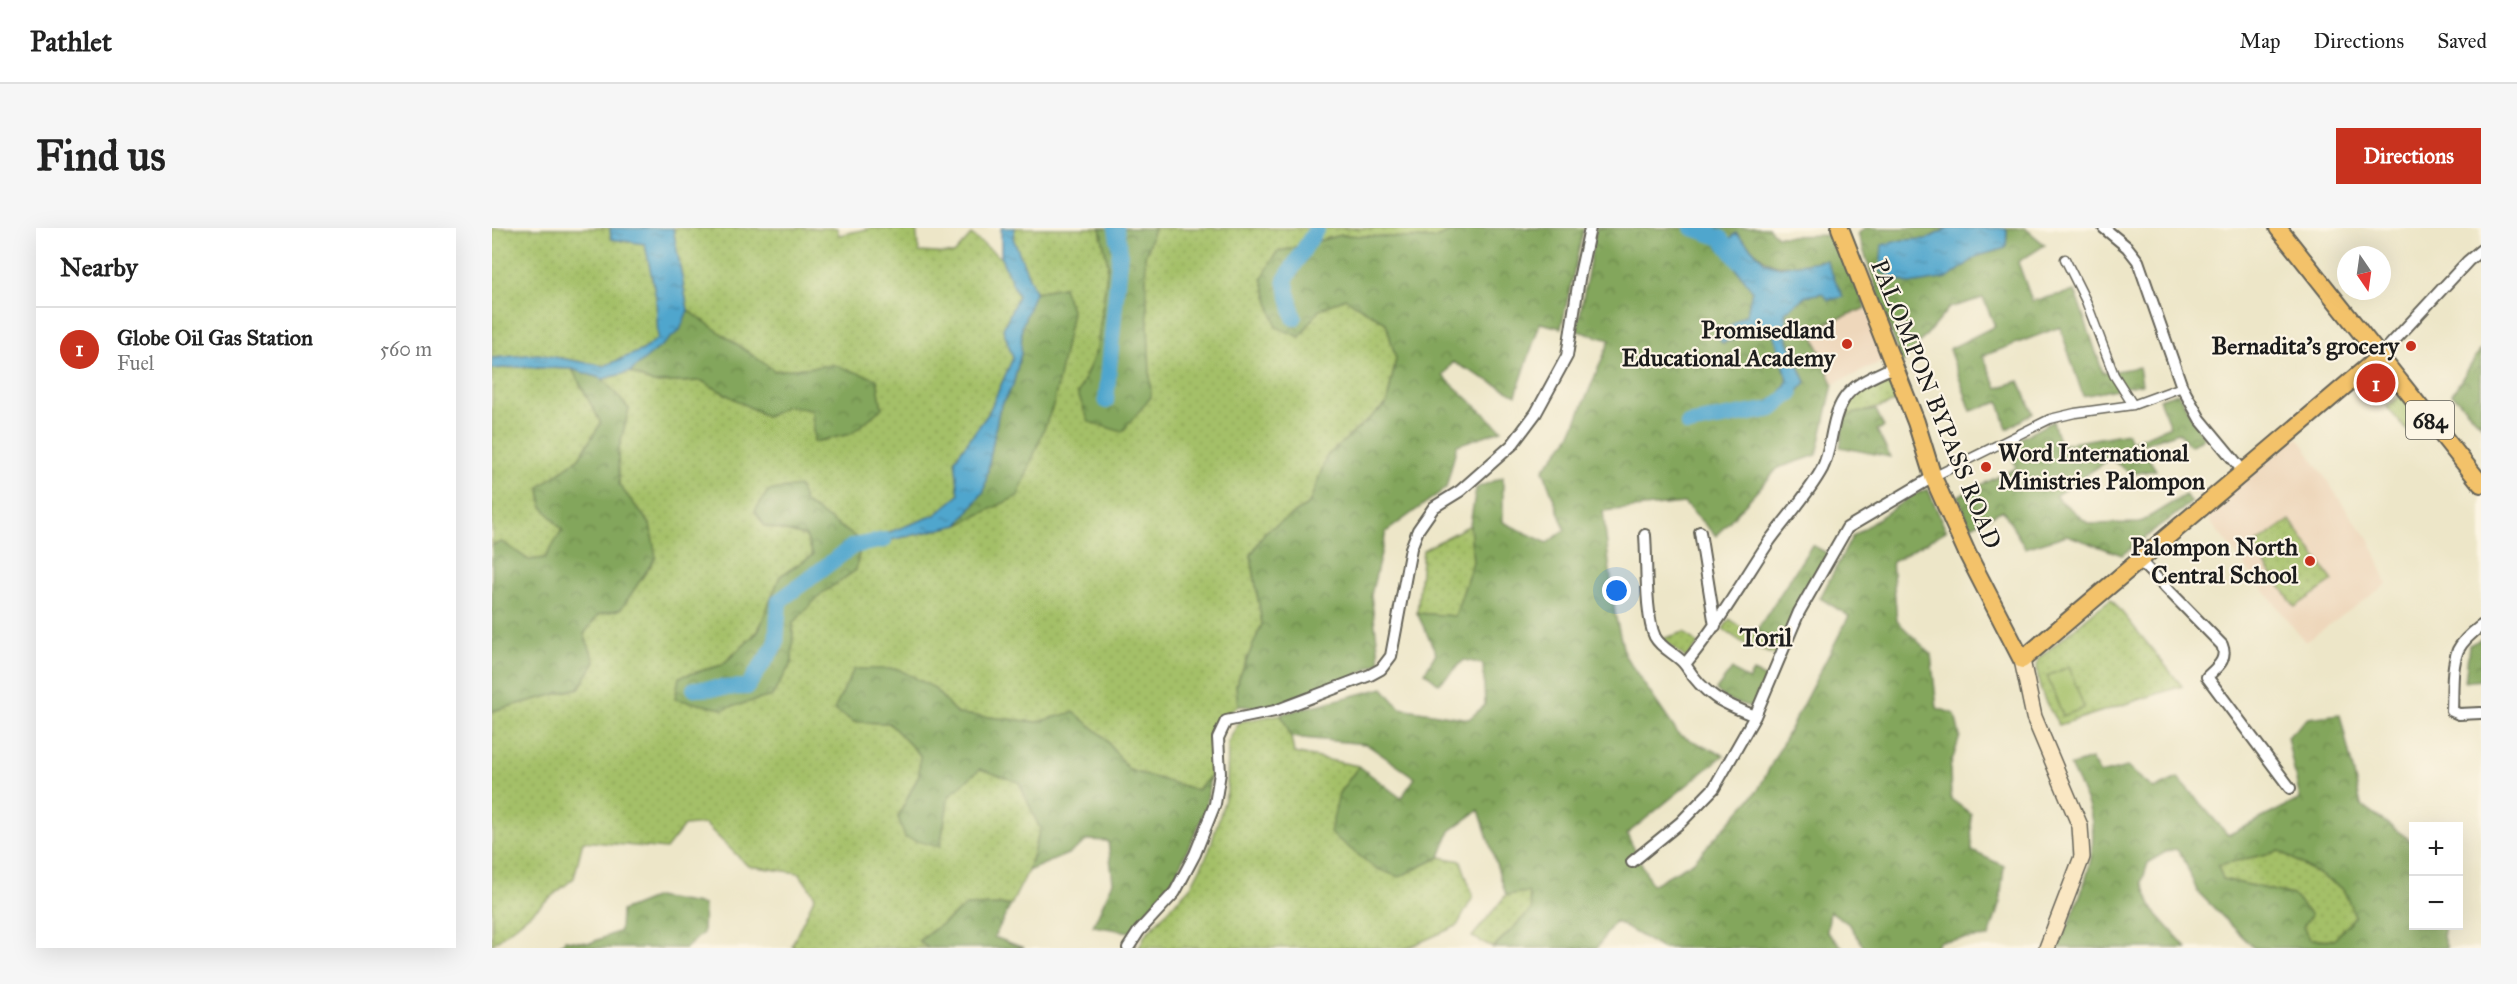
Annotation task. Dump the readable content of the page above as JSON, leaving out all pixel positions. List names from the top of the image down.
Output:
{
  "streets": {
    "main road": ["PALOMPON BYPASS ROAD", "684"]
  },
  "districts": ["Toril"],
  "places": [
    "Promisedland Educational Academy",
    "Bernadita's grocery",
    "Word International Ministries Palompon",
    "Palompon North Central School"
  ],
  "north": "bottom",
  "page": {
    "header": "Pathlet",
    "nav": ["Map", "Directions", "Saved"],
    "buttons": "Directions",
    "title": "Find us",
    "heading": "Nearby",
    "list": [
      {
        "mark": "1",
        "name": "Globe Oil Gas Station",
        "note": "Fuel",
        "value": "560 m"
      }
    ],
    "pins": "1",
    "map_buttons": ["+", "−"]
  }
}
